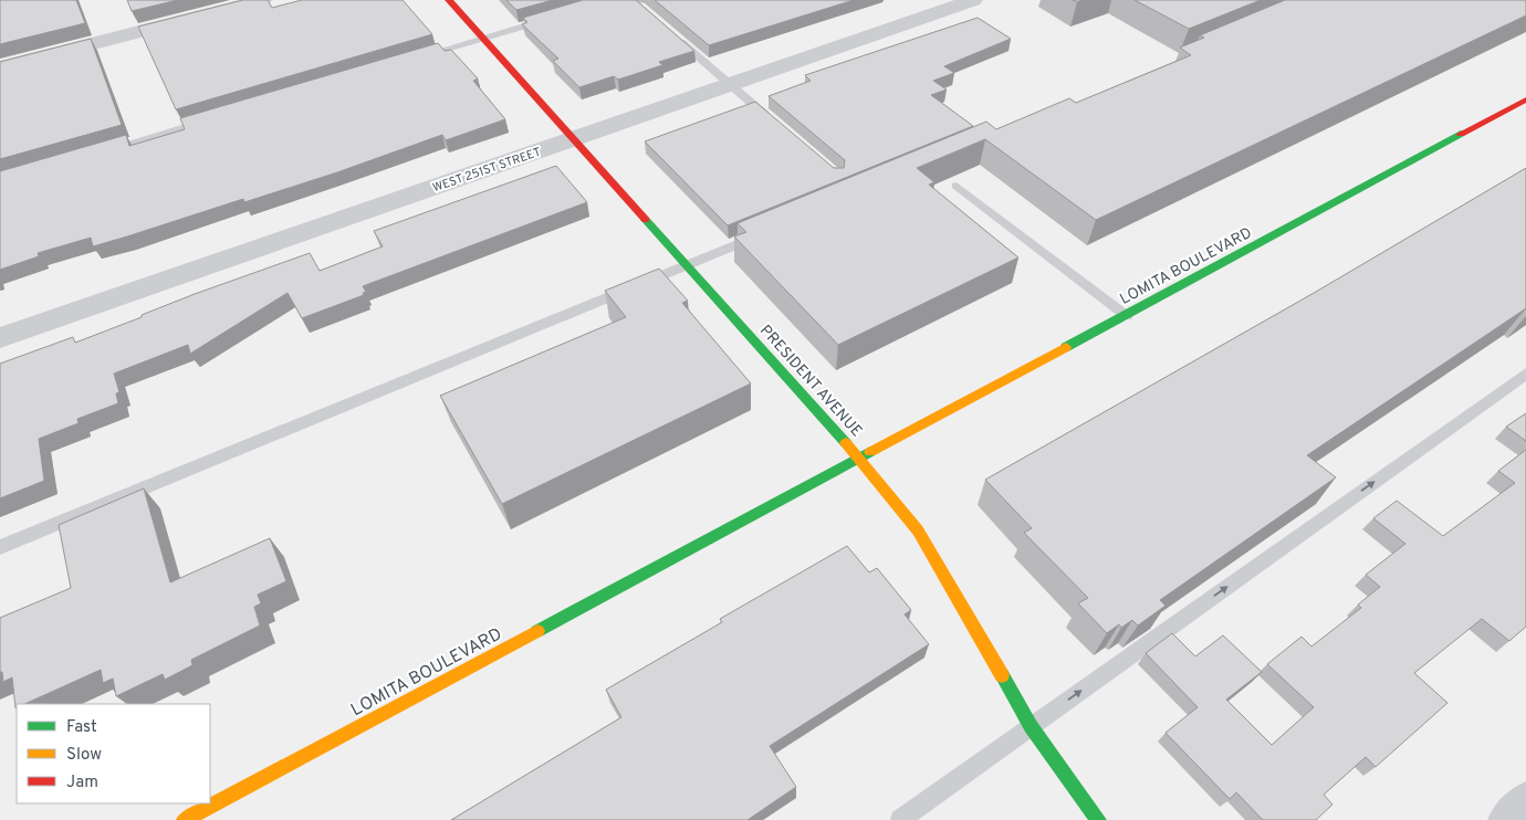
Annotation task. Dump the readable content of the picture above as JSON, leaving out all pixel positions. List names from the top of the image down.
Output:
{
  "streets": {
    "main road": ["LOMITA BOULEVARD", "PRESIDENT AVENUE"],
    "street": ["WEST 251ST STREET"]
  },
  "crossings": [
    ["WEST 251ST STREET", "PRESIDENT AVENUE"],
    ["LOMITA BOULEVARD", "PRESIDENT AVENUE"]
  ],
  "legend": ["Fast", "Slow", "Jam"]
}
